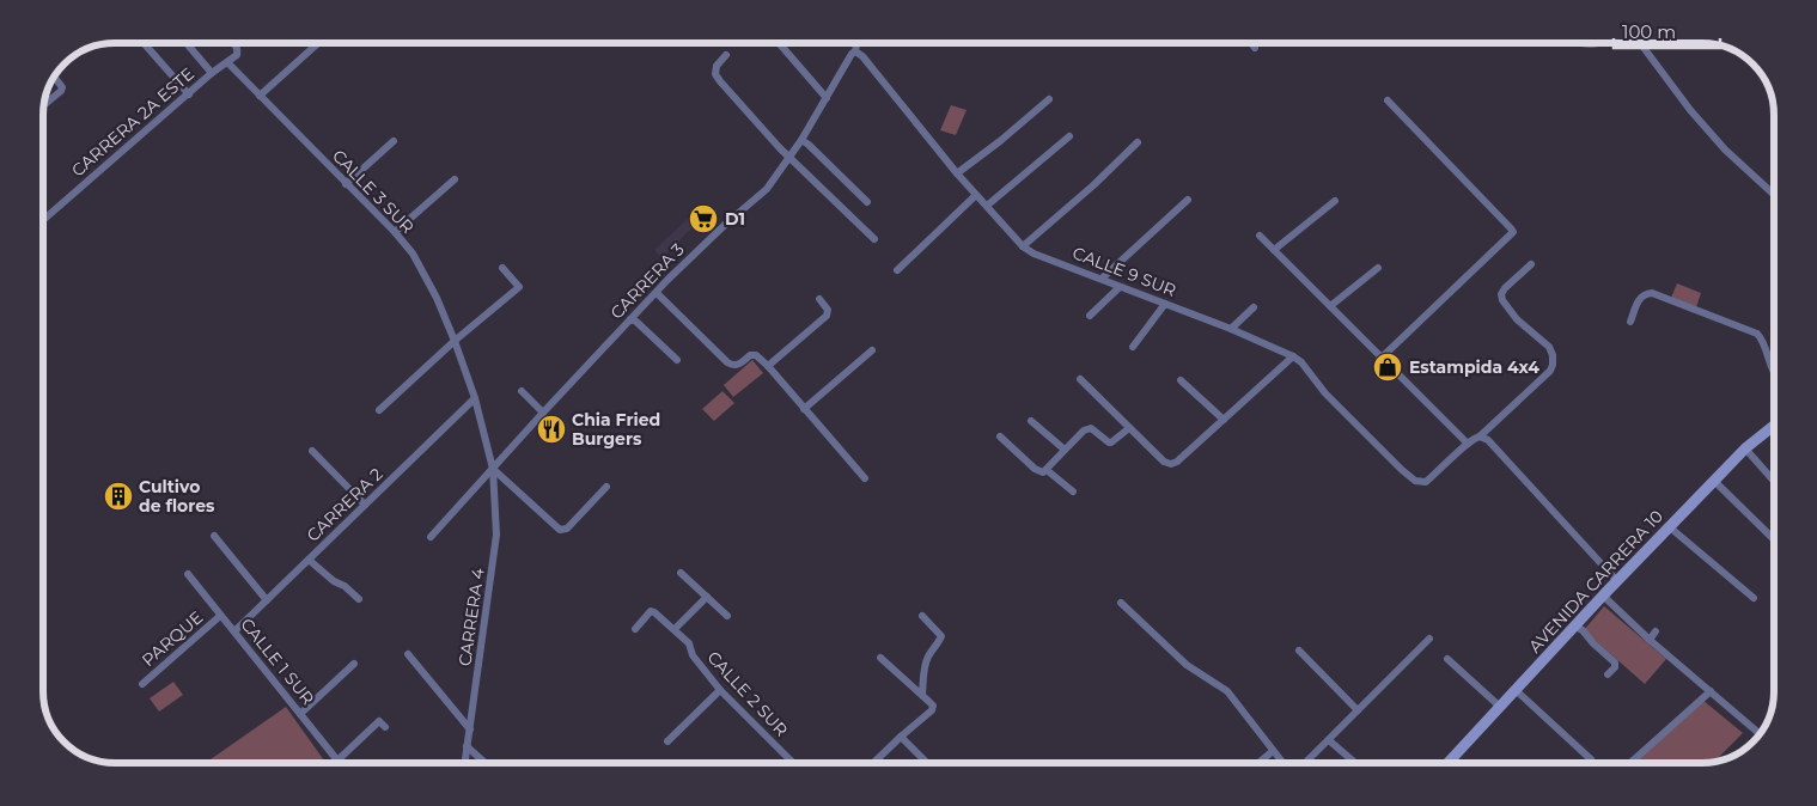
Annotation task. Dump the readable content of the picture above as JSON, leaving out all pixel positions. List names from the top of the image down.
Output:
{
  "streets": {
    "street": [
      "CARRERA 2A ESTE",
      "CALLE 3 SUR",
      "CALLE 9 SUR",
      "CARRERA 3",
      "CARRERA 2",
      "AVENIDA CARRERA 10",
      "CARRERA 4",
      "PARQUE",
      "CALLE 1 SUR",
      "CALLE 2 SUR"
    ]
  },
  "crossings": [
    ["CARRERA 2A ESTE", "CALLE 3 SUR"],
    ["CALLE 3 SUR", "CARRERA 3"],
    ["CALLE 3 SUR", "CARRERA 2"],
    ["CALLE 3 SUR", "CARRERA 4"],
    ["CALLE 9 SUR", "CARRERA 3"],
    ["CARRERA 3", "CARRERA 4"],
    ["CARRERA 2", "CALLE 1 SUR"],
    ["PARQUE", "CALLE 1 SUR"]
  ],
  "places": {
    "supermarket": ["D1"],
    "shop": ["Estampida 4x4"],
    "restaurant": ["Chia Fried Burgers"],
    "building": ["Cultivo de flores"]
  },
  "scale_bar": "100 m"
}
